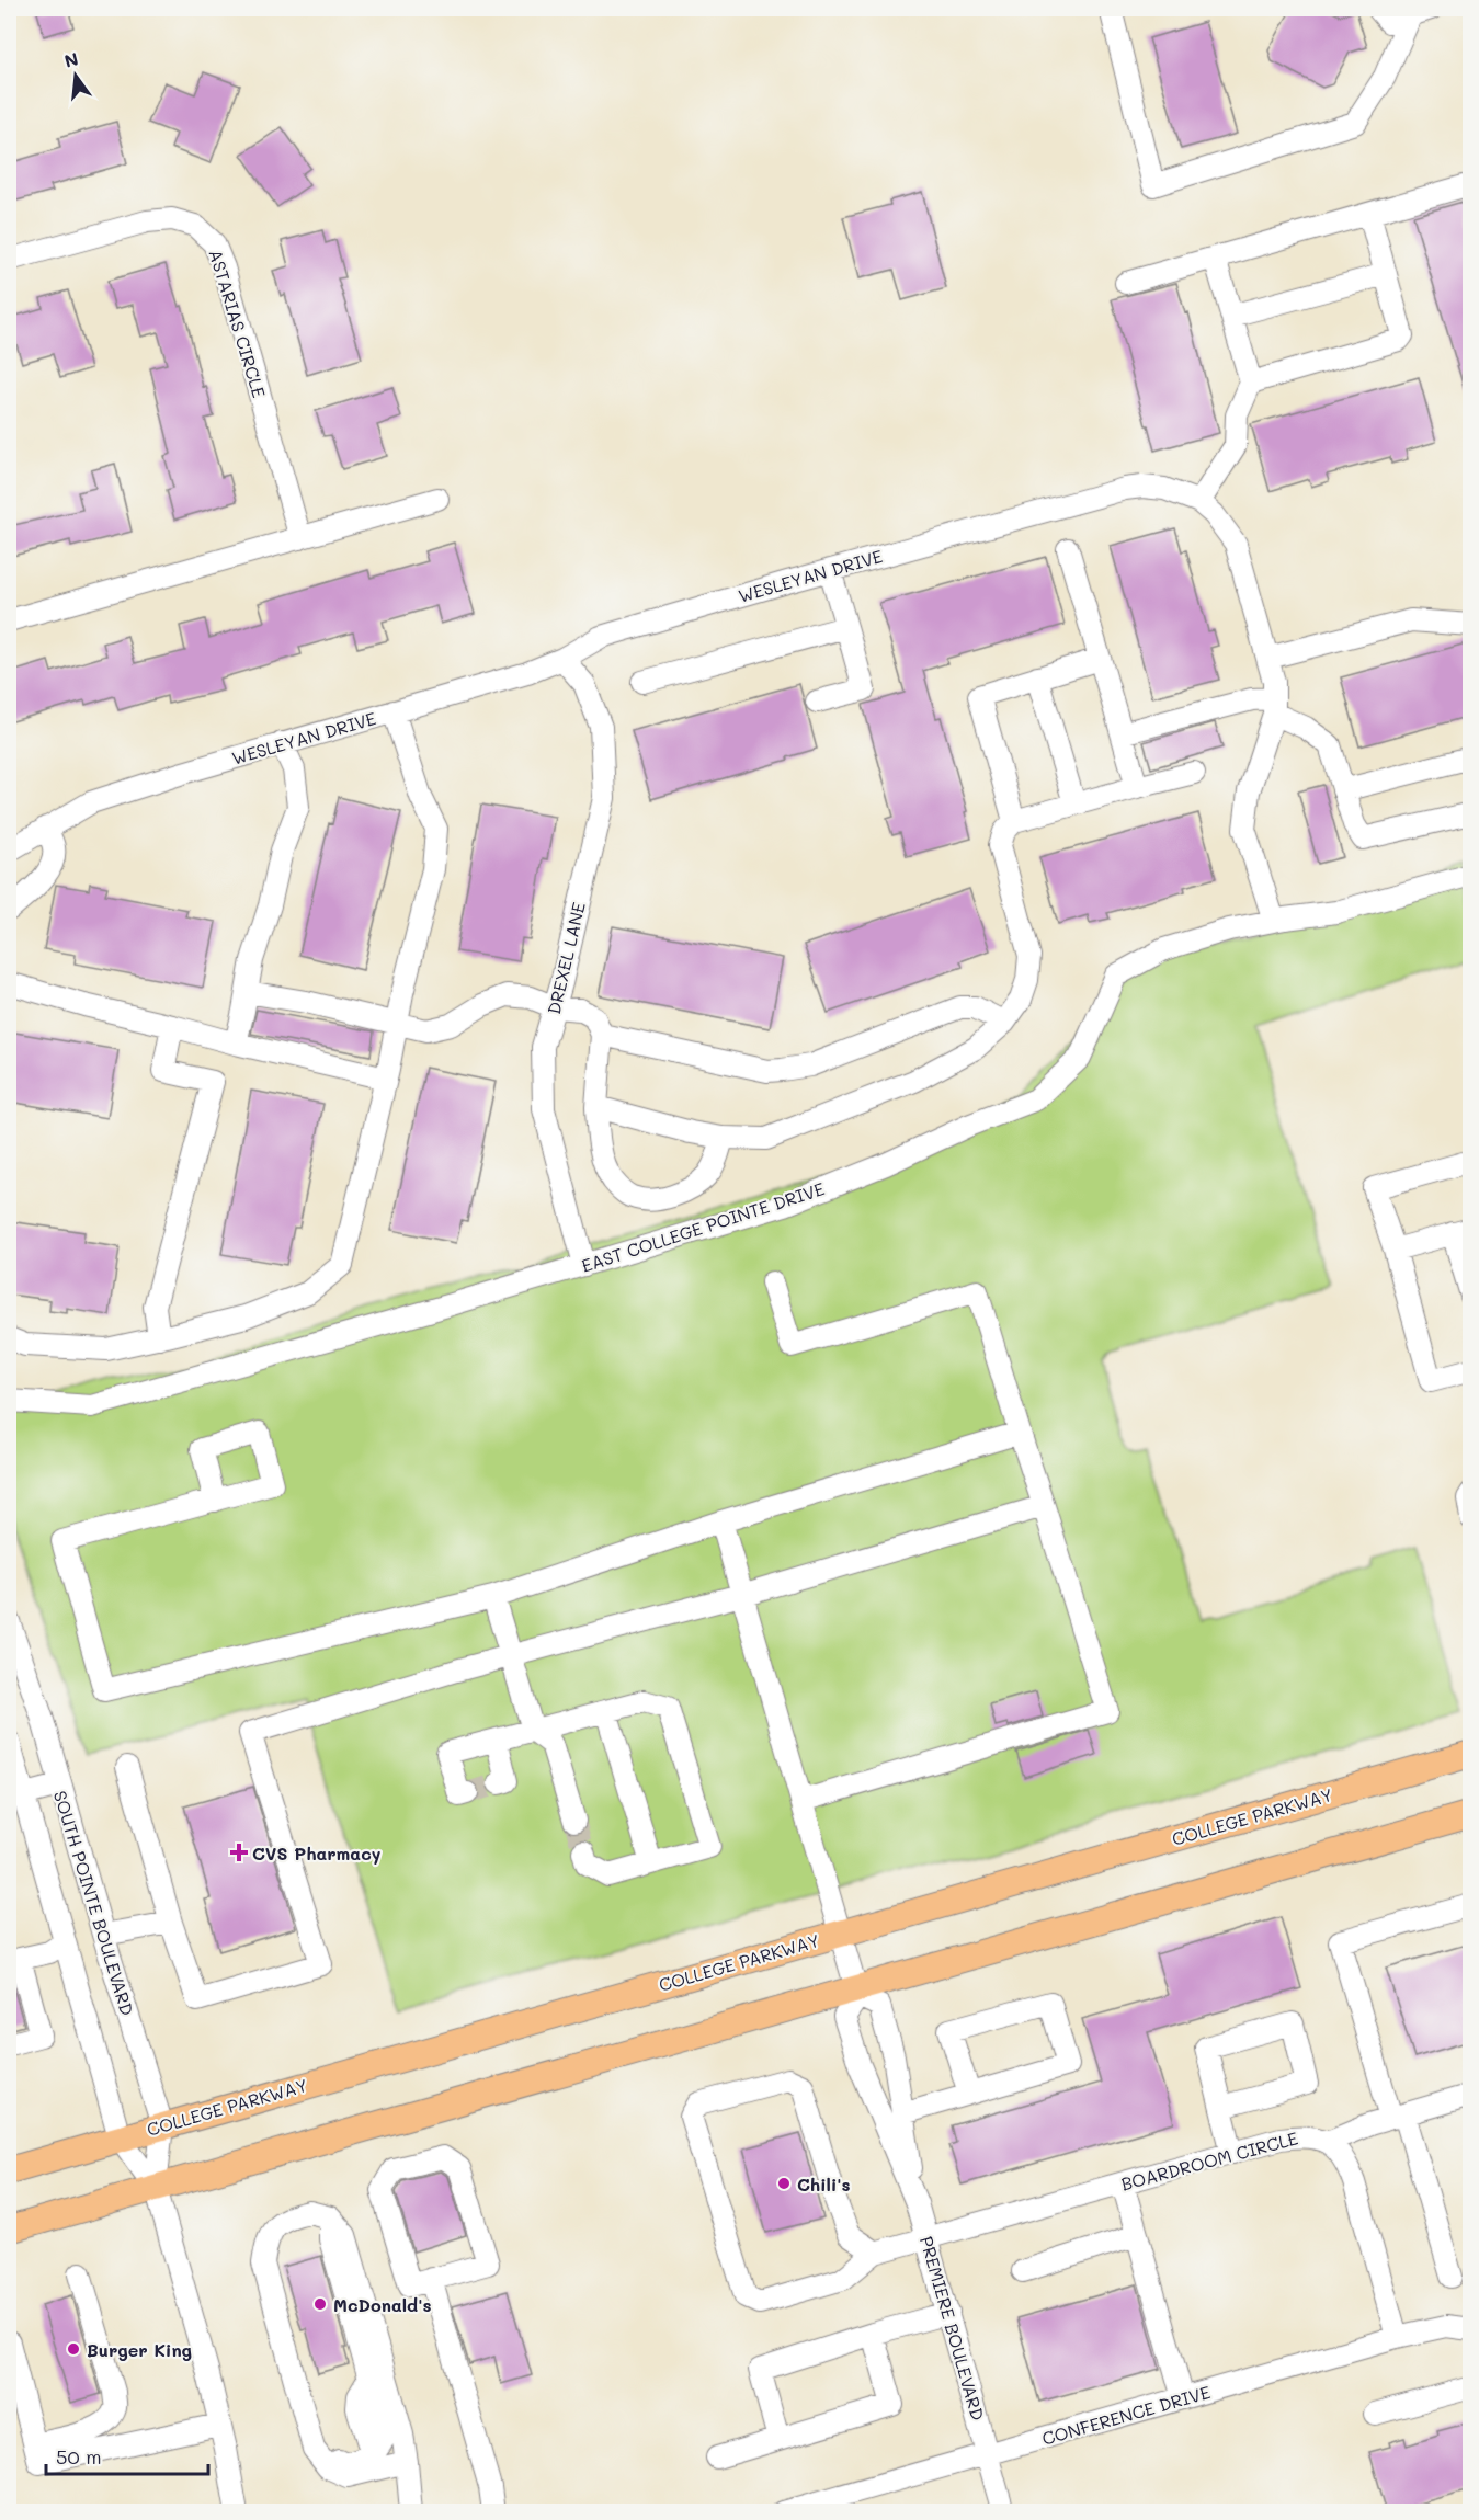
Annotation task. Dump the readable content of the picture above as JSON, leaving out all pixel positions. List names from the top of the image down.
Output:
{
  "streets": {
    "main road": ["COLLEGE PARKWAY"],
    "street": [
      "ASTARIAS CIRCLE",
      "WESLEYAN DRIVE",
      "DREXEL LANE",
      "EAST COLLEGE POINTE DRIVE",
      "SOUTH POINTE BOULEVARD",
      "BOARDROOM CIRCLE",
      "PREMIERE BOULEVARD",
      "CONFERENCE DRIVE"
    ]
  },
  "crossings": [
    ["WESLEYAN DRIVE", "DREXEL LANE"],
    ["WESLEYAN DRIVE", "EAST COLLEGE POINTE DRIVE"],
    ["DREXEL LANE", "EAST COLLEGE POINTE DRIVE"],
    ["COLLEGE PARKWAY", "SOUTH POINTE BOULEVARD"],
    ["BOARDROOM CIRCLE", "PREMIERE BOULEVARD"],
    ["PREMIERE BOULEVARD", "CONFERENCE DRIVE"]
  ],
  "places": {
    "health": ["CVS Pharmacy"],
    "other": ["Chili's", "McDonald's", "Burger King"]
  },
  "scale_bar": "50 m",
  "north": "top"
}
